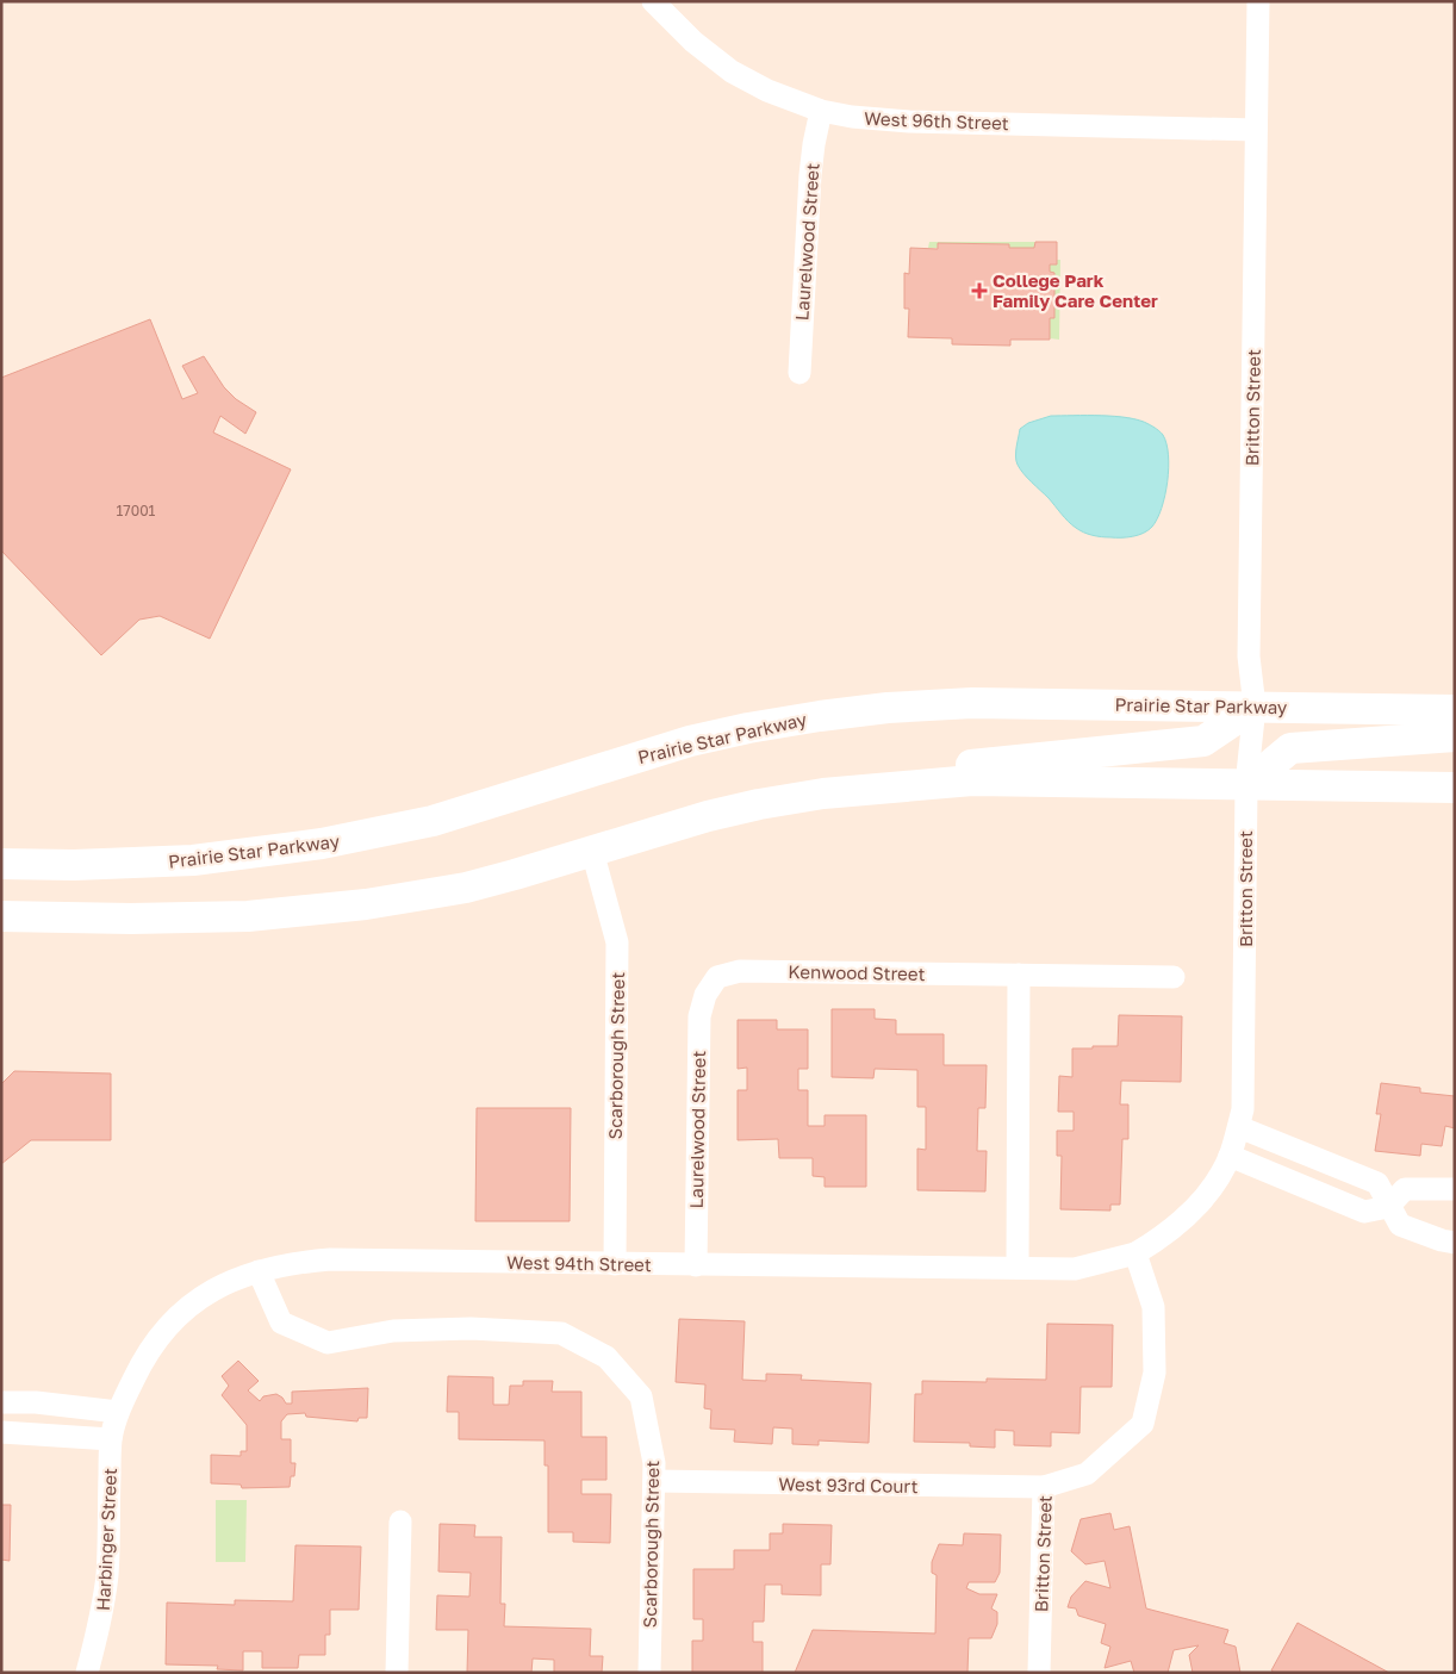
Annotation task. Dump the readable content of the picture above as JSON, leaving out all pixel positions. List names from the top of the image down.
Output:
{
  "streets": {
    "main road": ["Prairie Star Parkway"],
    "street": [
      "West 96th Street",
      "Laurelwood Street",
      "Britton Street",
      "Kenwood Street",
      "Scarborough Street",
      "West 94th Street",
      "West 93rd Court",
      "Harbinger Street"
    ]
  },
  "crossings": [
    ["West 96th Street", "Laurelwood Street"],
    ["West 96th Street", "Britton Street"],
    ["Laurelwood Street", "Kenwood Street"],
    ["Laurelwood Street", "West 94th Street"],
    ["Britton Street", "Prairie Star Parkway"],
    ["Britton Street", "West 94th Street"],
    ["Britton Street", "West 93rd Court"],
    ["Scarborough Street", "West 94th Street"],
    ["Scarborough Street", "West 93rd Court"],
    ["West 94th Street", "Harbinger Street"]
  ],
  "places": {
    "health": ["College Park Family Care Center"]
  },
  "house_numbers": ["17001"]
}
